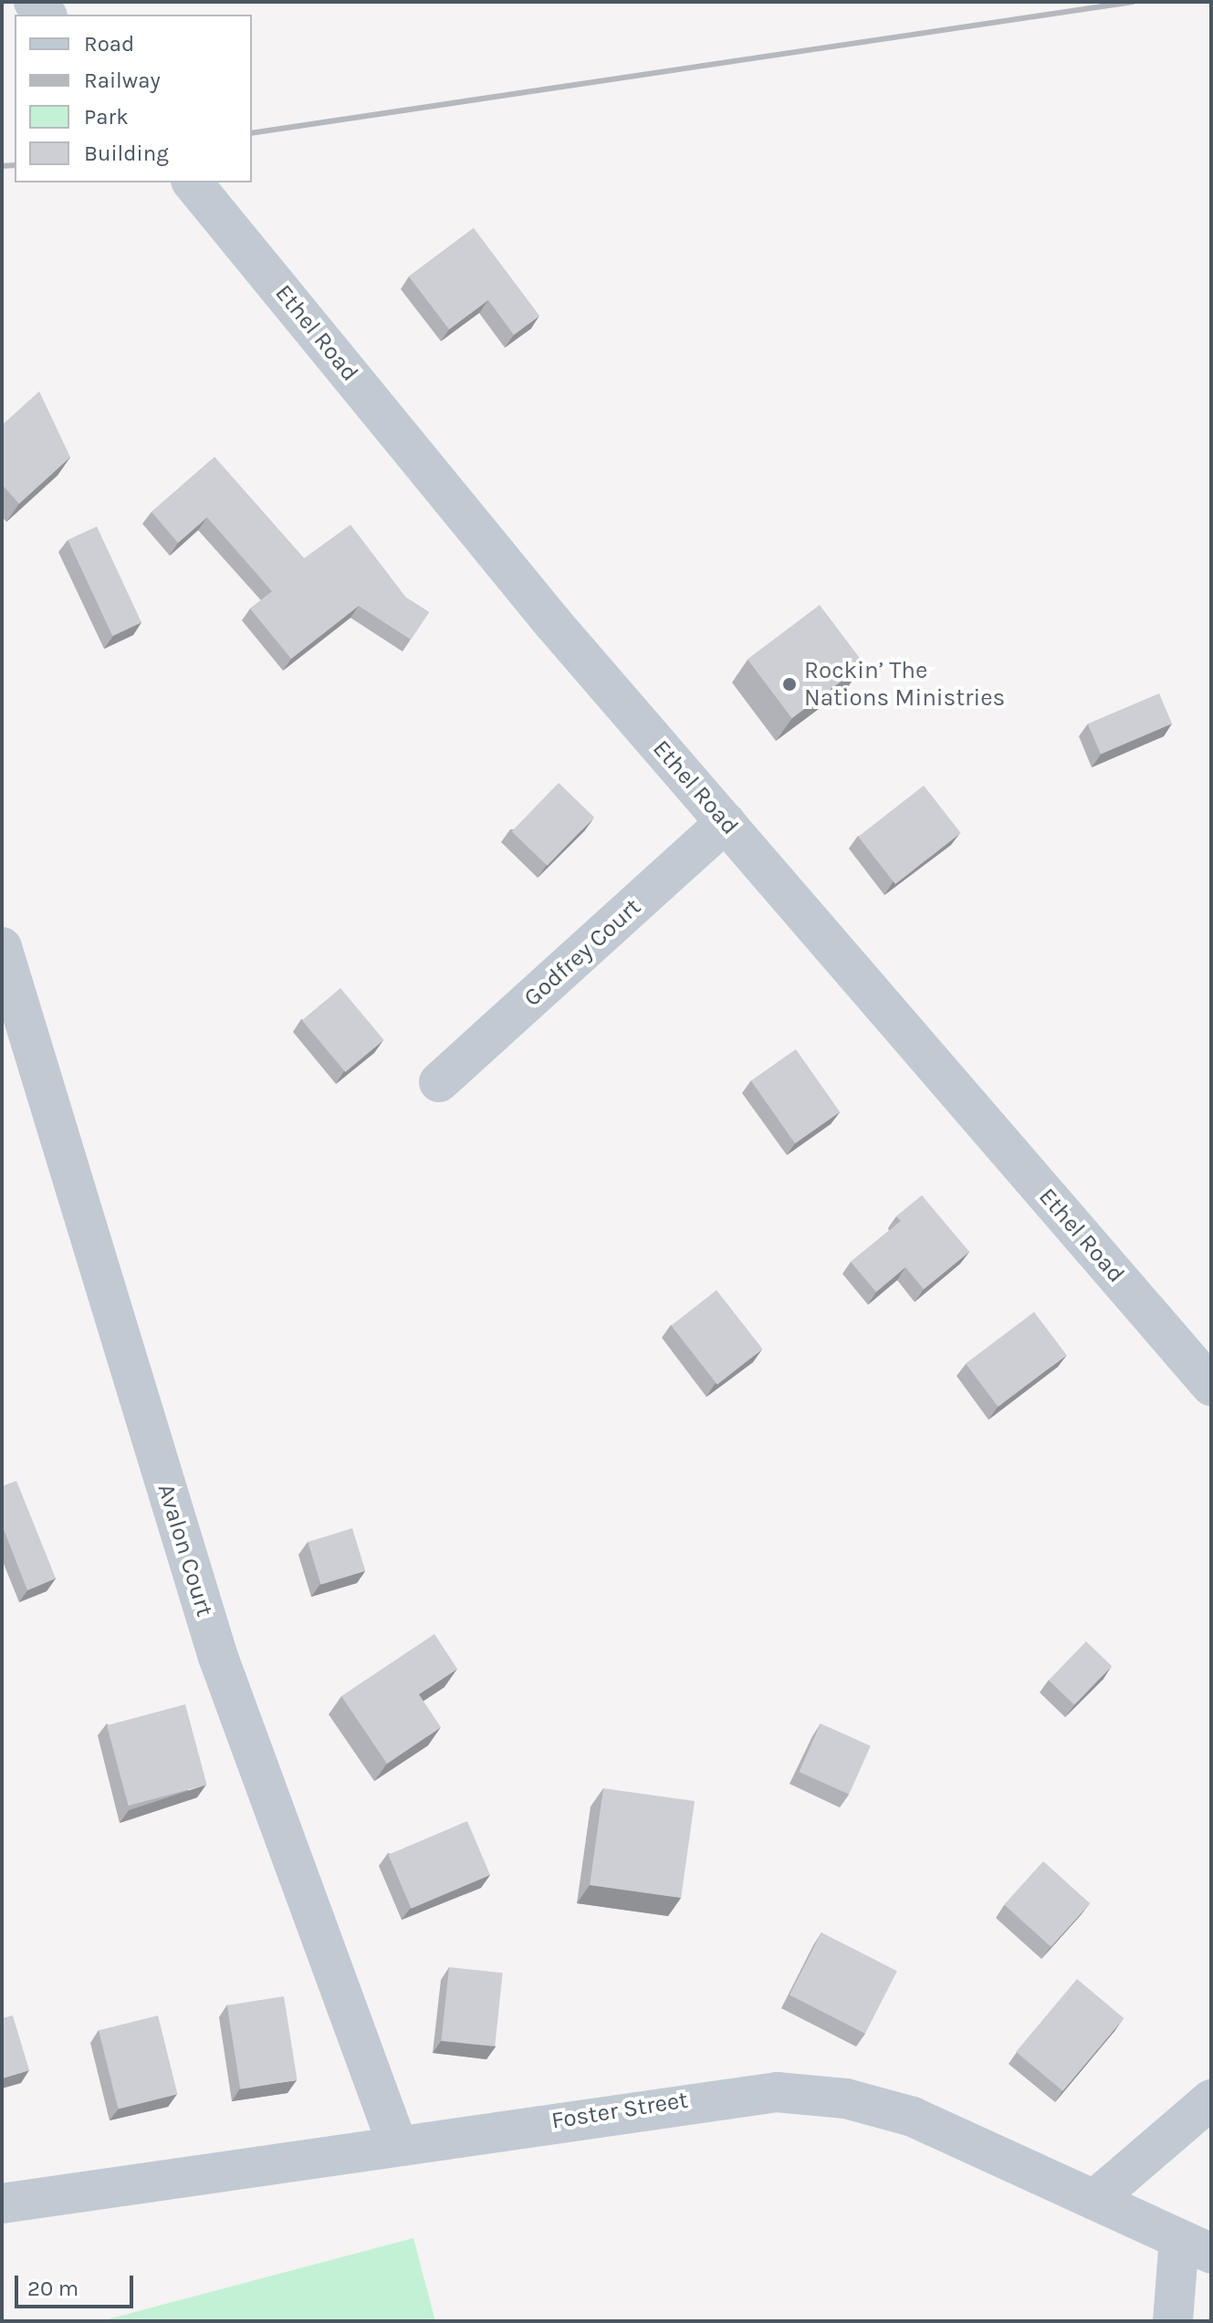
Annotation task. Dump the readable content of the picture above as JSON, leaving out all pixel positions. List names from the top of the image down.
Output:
{
  "streets": {
    "street": [
      "Ethel Road",
      "Godfrey Court",
      "Avalon Court",
      "Foster Street"
    ]
  },
  "crossings": [
    ["Ethel Road", "Godfrey Court"],
    ["Avalon Court", "Foster Street"]
  ],
  "places": ["Rockin’ The Nations Ministries"],
  "legend": [
    "Road",
    "Railway",
    "Park",
    "Building"
  ],
  "scale_bar": "20 m"
}
